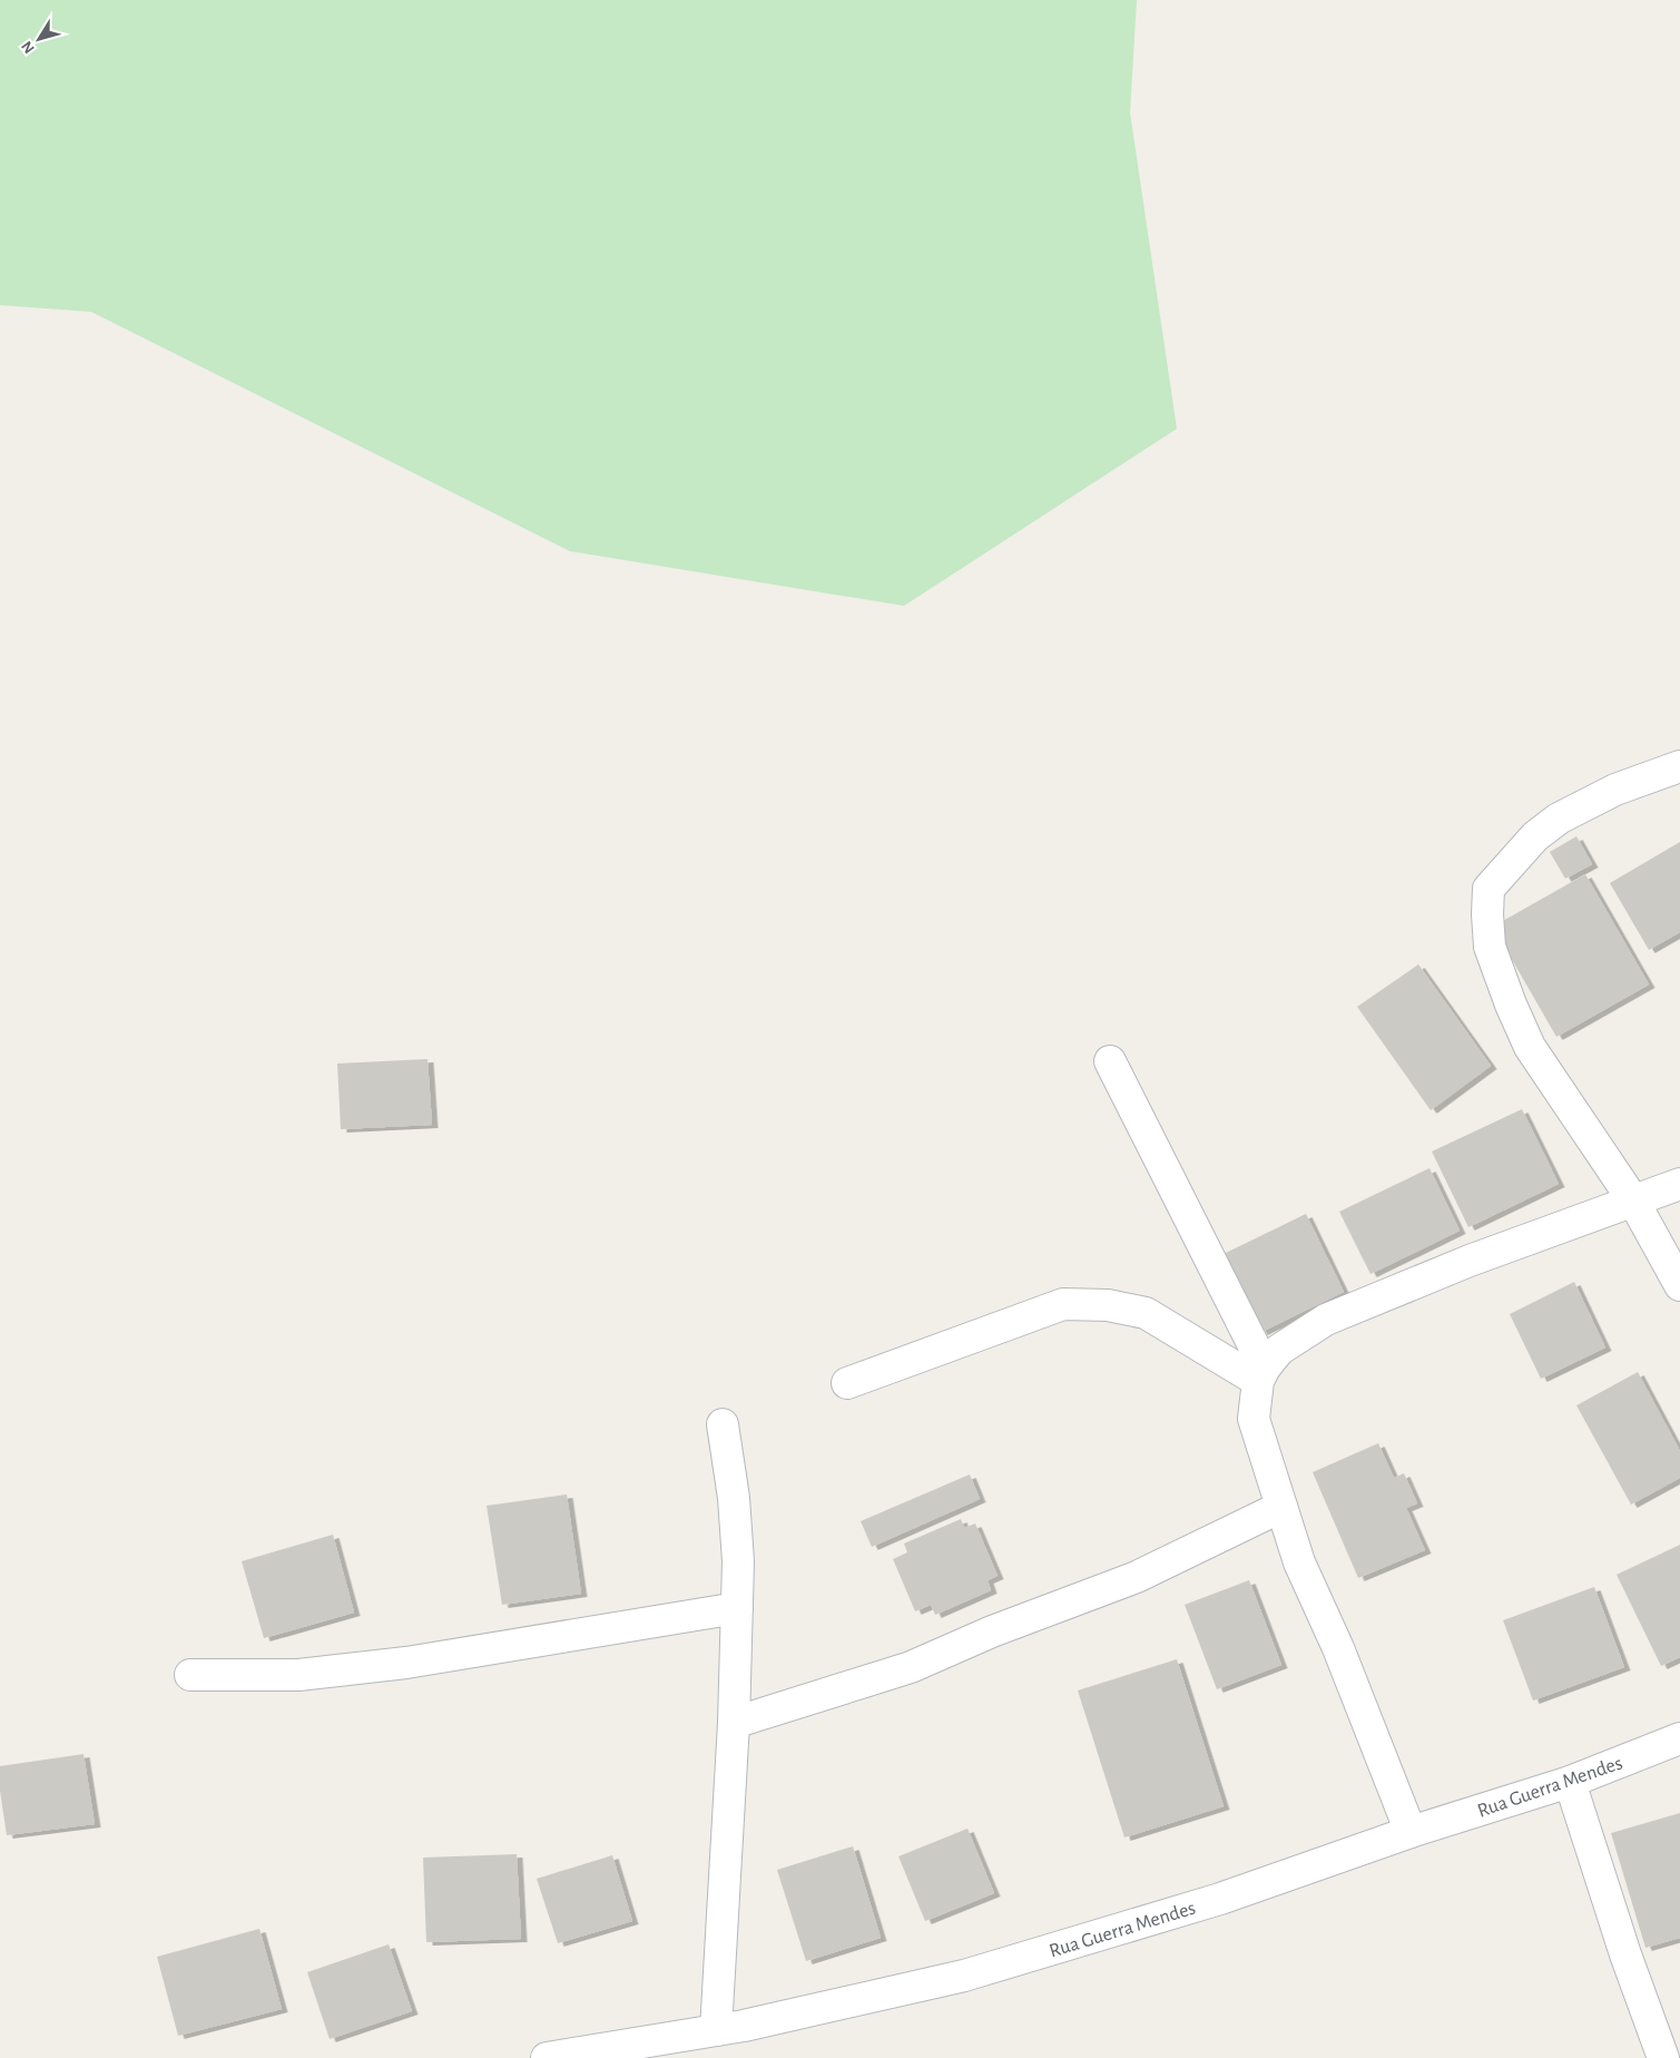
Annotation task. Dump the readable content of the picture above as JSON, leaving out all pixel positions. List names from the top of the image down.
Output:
{
  "streets": {
    "street": ["Rua Guerra Mendes"]
  },
  "north": "bottom left"
}
